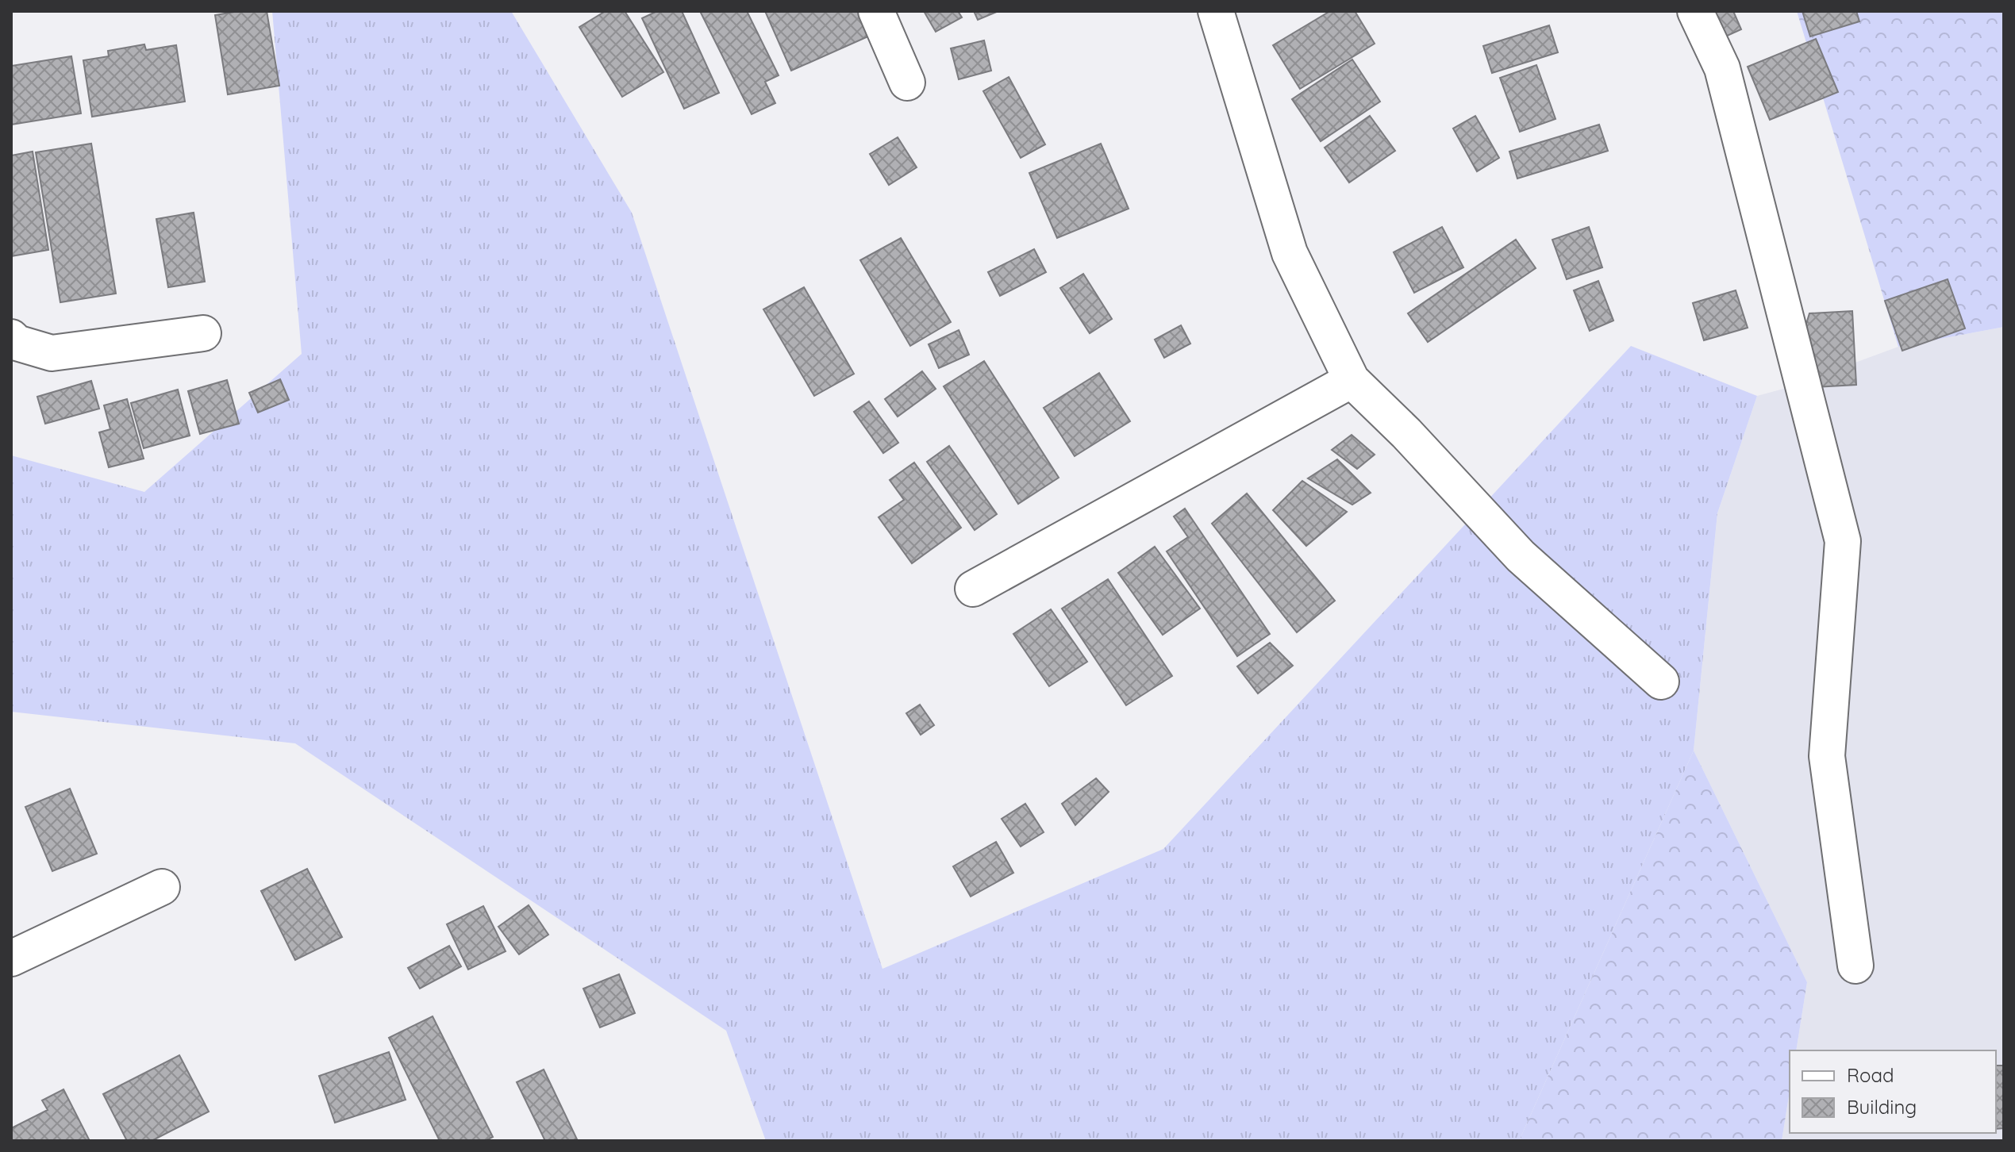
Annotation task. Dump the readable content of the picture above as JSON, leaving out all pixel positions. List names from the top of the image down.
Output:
{
  "legend": ["Road", "Building"]
}
